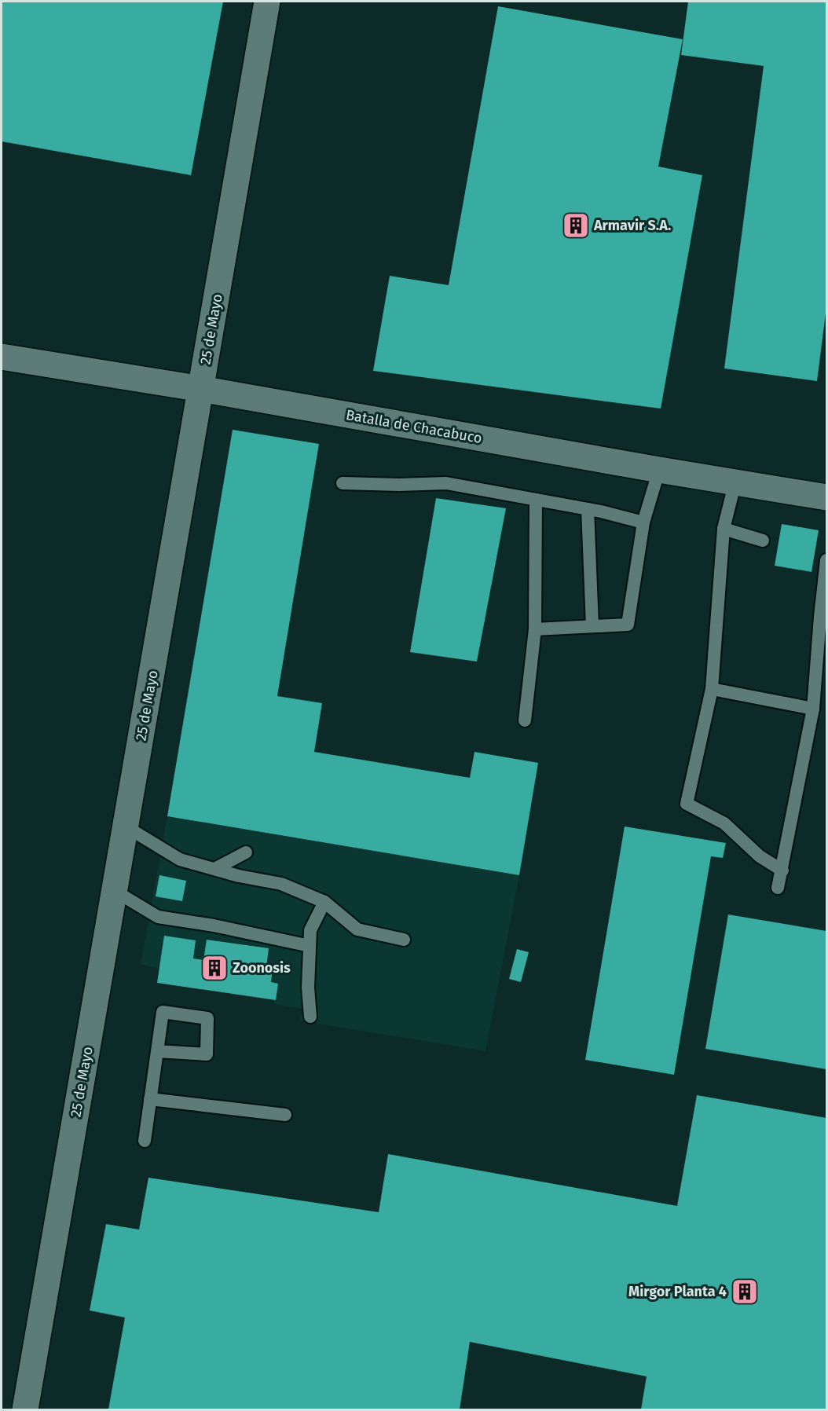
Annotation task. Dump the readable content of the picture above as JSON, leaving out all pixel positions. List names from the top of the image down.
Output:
{
  "streets": {
    "street": ["25 de Mayo", "Batalla de Chacabuco"]
  },
  "crossings": [
    ["25 de Mayo", "Batalla de Chacabuco"]
  ],
  "places": {
    "building": ["Armavir S.A.", "Zoonosis", "Mirgor Planta 4"]
  }
}
